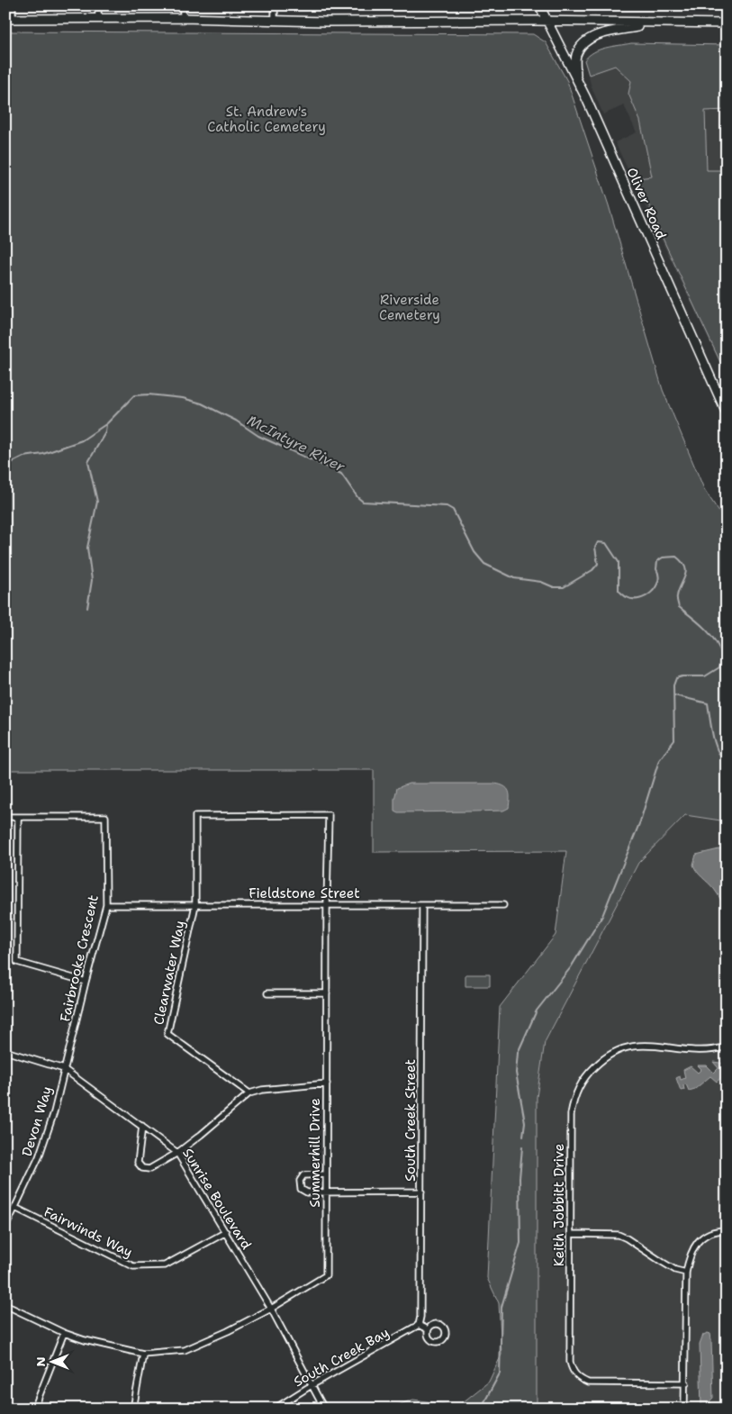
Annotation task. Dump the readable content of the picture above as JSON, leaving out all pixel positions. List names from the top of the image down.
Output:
{
  "streets": {
    "main road": ["Oliver Road"],
    "street": [
      "Fieldstone Street",
      "Fairbrooke Crescent",
      "Clearwater Way",
      "South Creek Street",
      "Devon Way",
      "Summerhill Drive",
      "Sunrise Boulevard",
      "Keith Jobbitt Drive",
      "Fairwinds Way",
      "South Creek Bay"
    ]
  },
  "crossings": [
    ["Fieldstone Street", "Fairbrooke Crescent"],
    ["Fieldstone Street", "Clearwater Way"],
    ["Fieldstone Street", "South Creek Street"],
    ["Fieldstone Street", "Summerhill Drive"],
    ["Fairbrooke Crescent", "Devon Way"],
    ["Fairbrooke Crescent", "Sunrise Boulevard"],
    ["Clearwater Way", "Summerhill Drive"],
    ["South Creek Street", "South Creek Bay"],
    ["Devon Way", "Sunrise Boulevard"],
    ["Devon Way", "Fairwinds Way"],
    ["Summerhill Drive", "Sunrise Boulevard"],
    ["Sunrise Boulevard", "Fairwinds Way"],
    ["Sunrise Boulevard", "South Creek Bay"]
  ],
  "water": ["McIntyre River"],
  "parks": ["St. Andrew's Catholic Cemetery", "Riverside Cemetery"],
  "north": "left"
}
